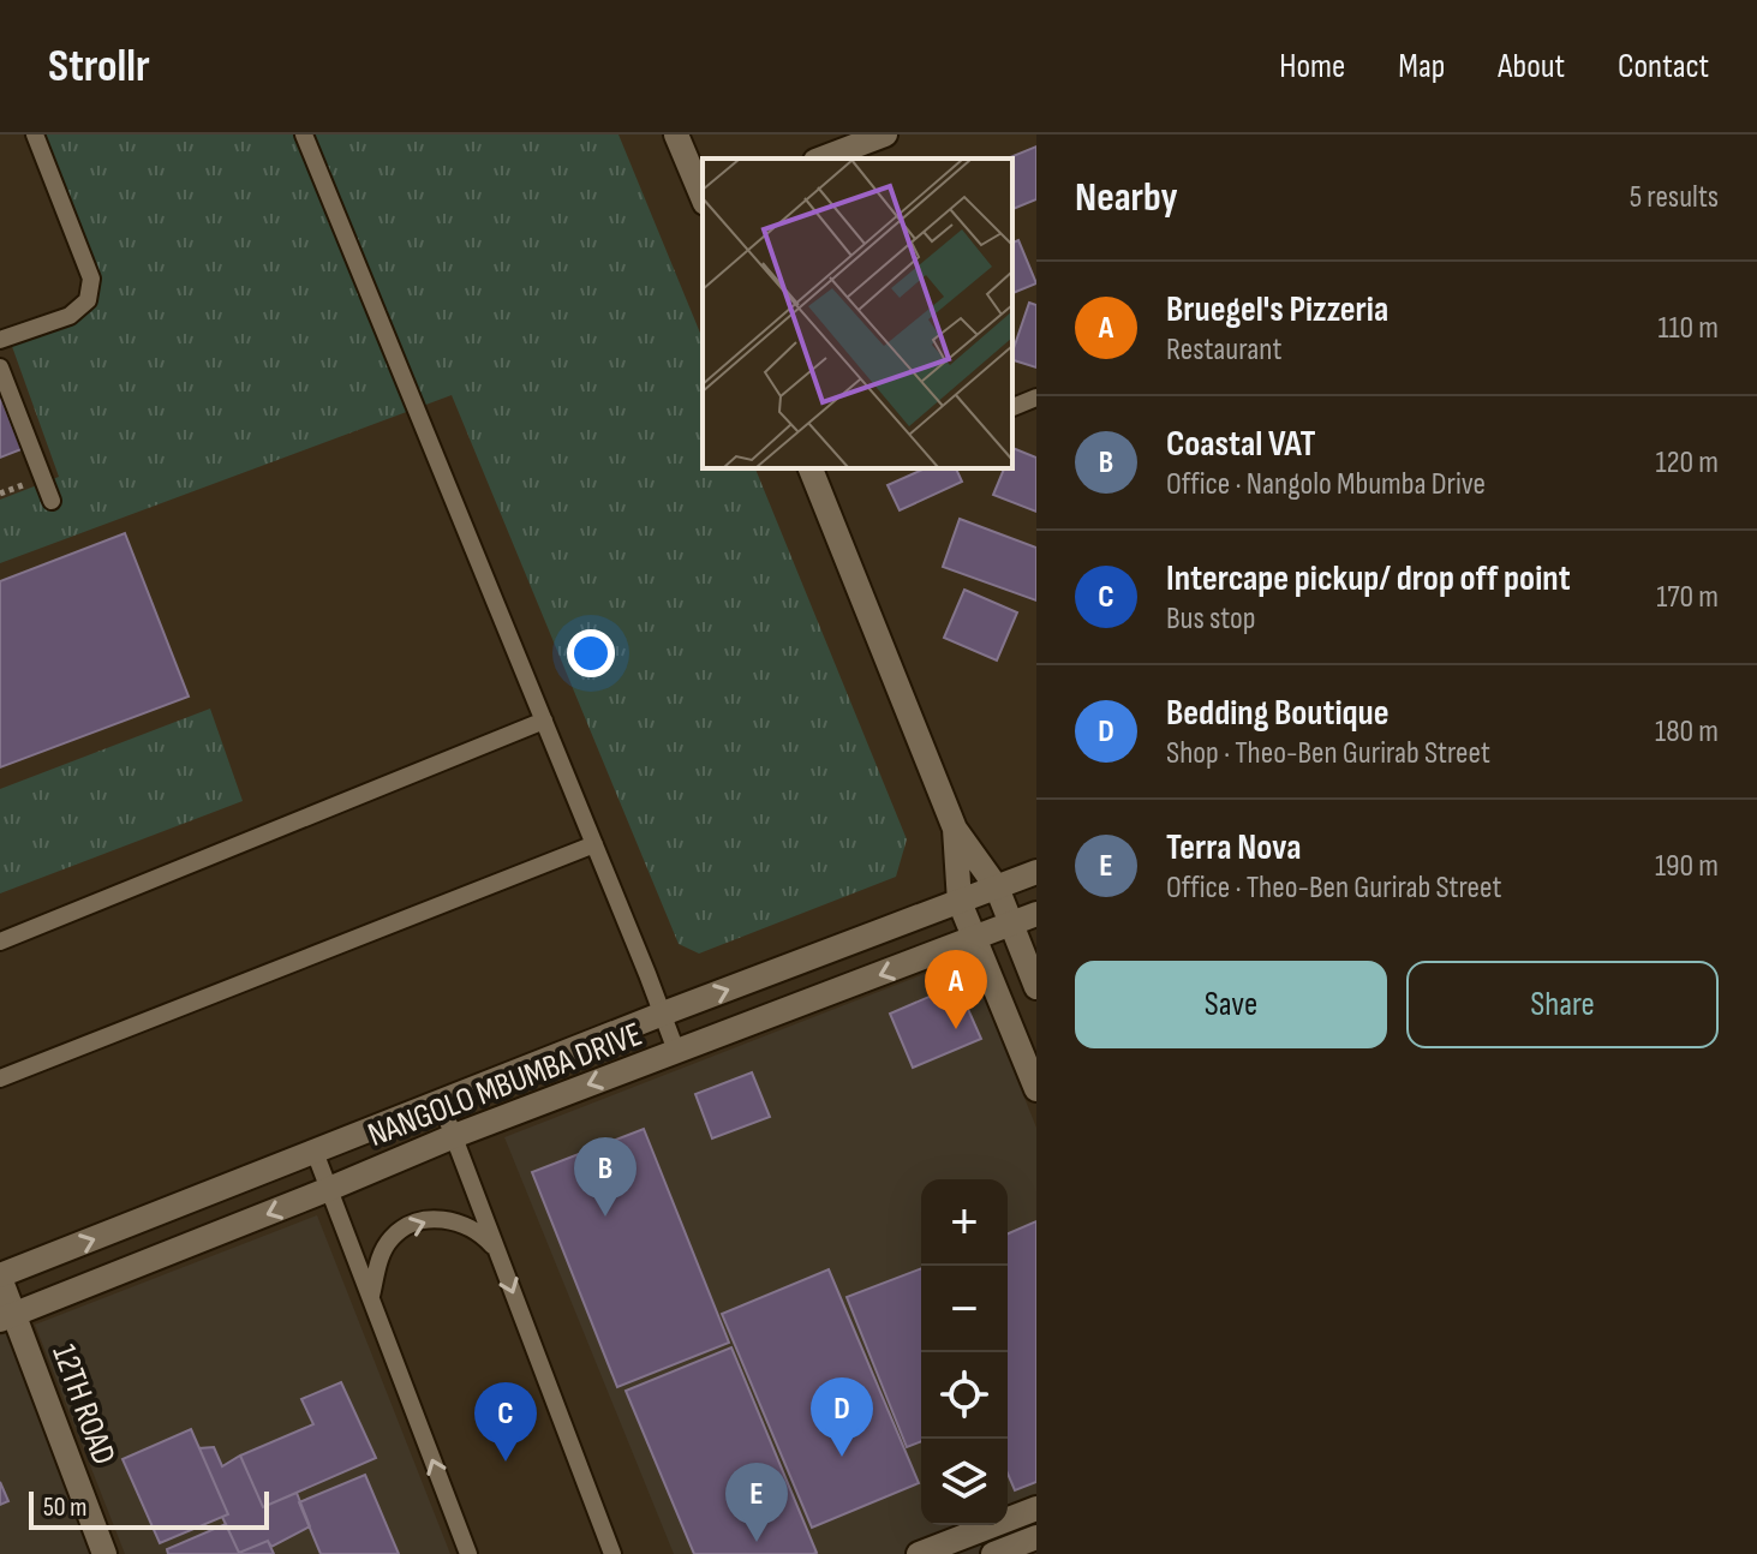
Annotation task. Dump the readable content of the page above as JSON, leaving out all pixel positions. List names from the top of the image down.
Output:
{
  "streets": {
    "street": ["NANGOLO MBUMBA DRIVE", "12TH ROAD"]
  },
  "crossings": [
    ["NANGOLO MBUMBA DRIVE", "12TH ROAD"]
  ],
  "scale_bar": "50 m",
  "page": {
    "header": "Strollr",
    "nav": [
      "Home",
      "Map",
      "About",
      "Contact"
    ],
    "heading": ["Nearby", "5 results"],
    "list": [
      {
        "mark": "A",
        "name": "Bruegel's Pizzeria",
        "note": "Restaurant",
        "value": "110 m"
      },
      {
        "mark": "B",
        "name": "Coastal VAT",
        "note": "Office · Nangolo Mbumba Drive",
        "value": "120 m"
      },
      {
        "mark": "C",
        "name": "Intercape pickup/ drop off point",
        "note": "Bus stop",
        "value": "170 m"
      },
      {
        "mark": "D",
        "name": "Bedding Boutique",
        "note": "Shop · Theo-Ben Gurirab Street",
        "value": "180 m"
      },
      {
        "mark": "E",
        "name": "Terra Nova",
        "note": "Office · Theo-Ben Gurirab Street",
        "value": "190 m"
      }
    ],
    "buttons": ["Save", "Share"],
    "pins": [
      "A",
      "B",
      "D",
      "C",
      "E"
    ],
    "map_buttons": ["+", "−"],
    "scale": "50 m"
  }
}
